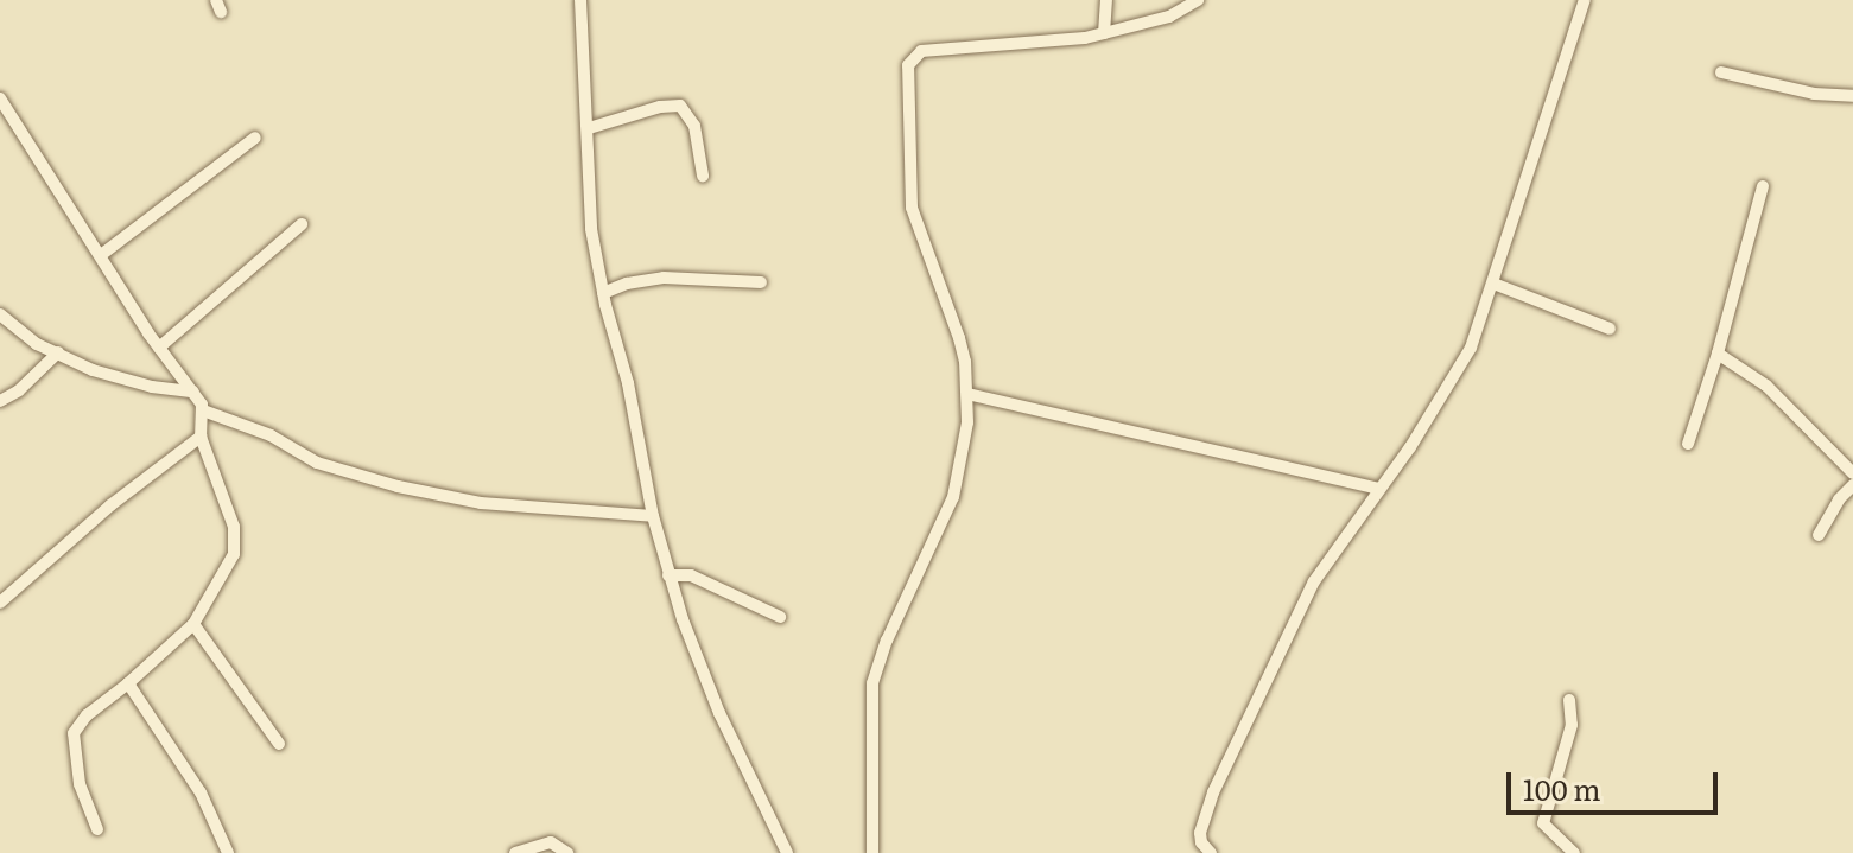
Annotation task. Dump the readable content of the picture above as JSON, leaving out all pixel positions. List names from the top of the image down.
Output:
{
  "scale_bar": "100 m"
}
